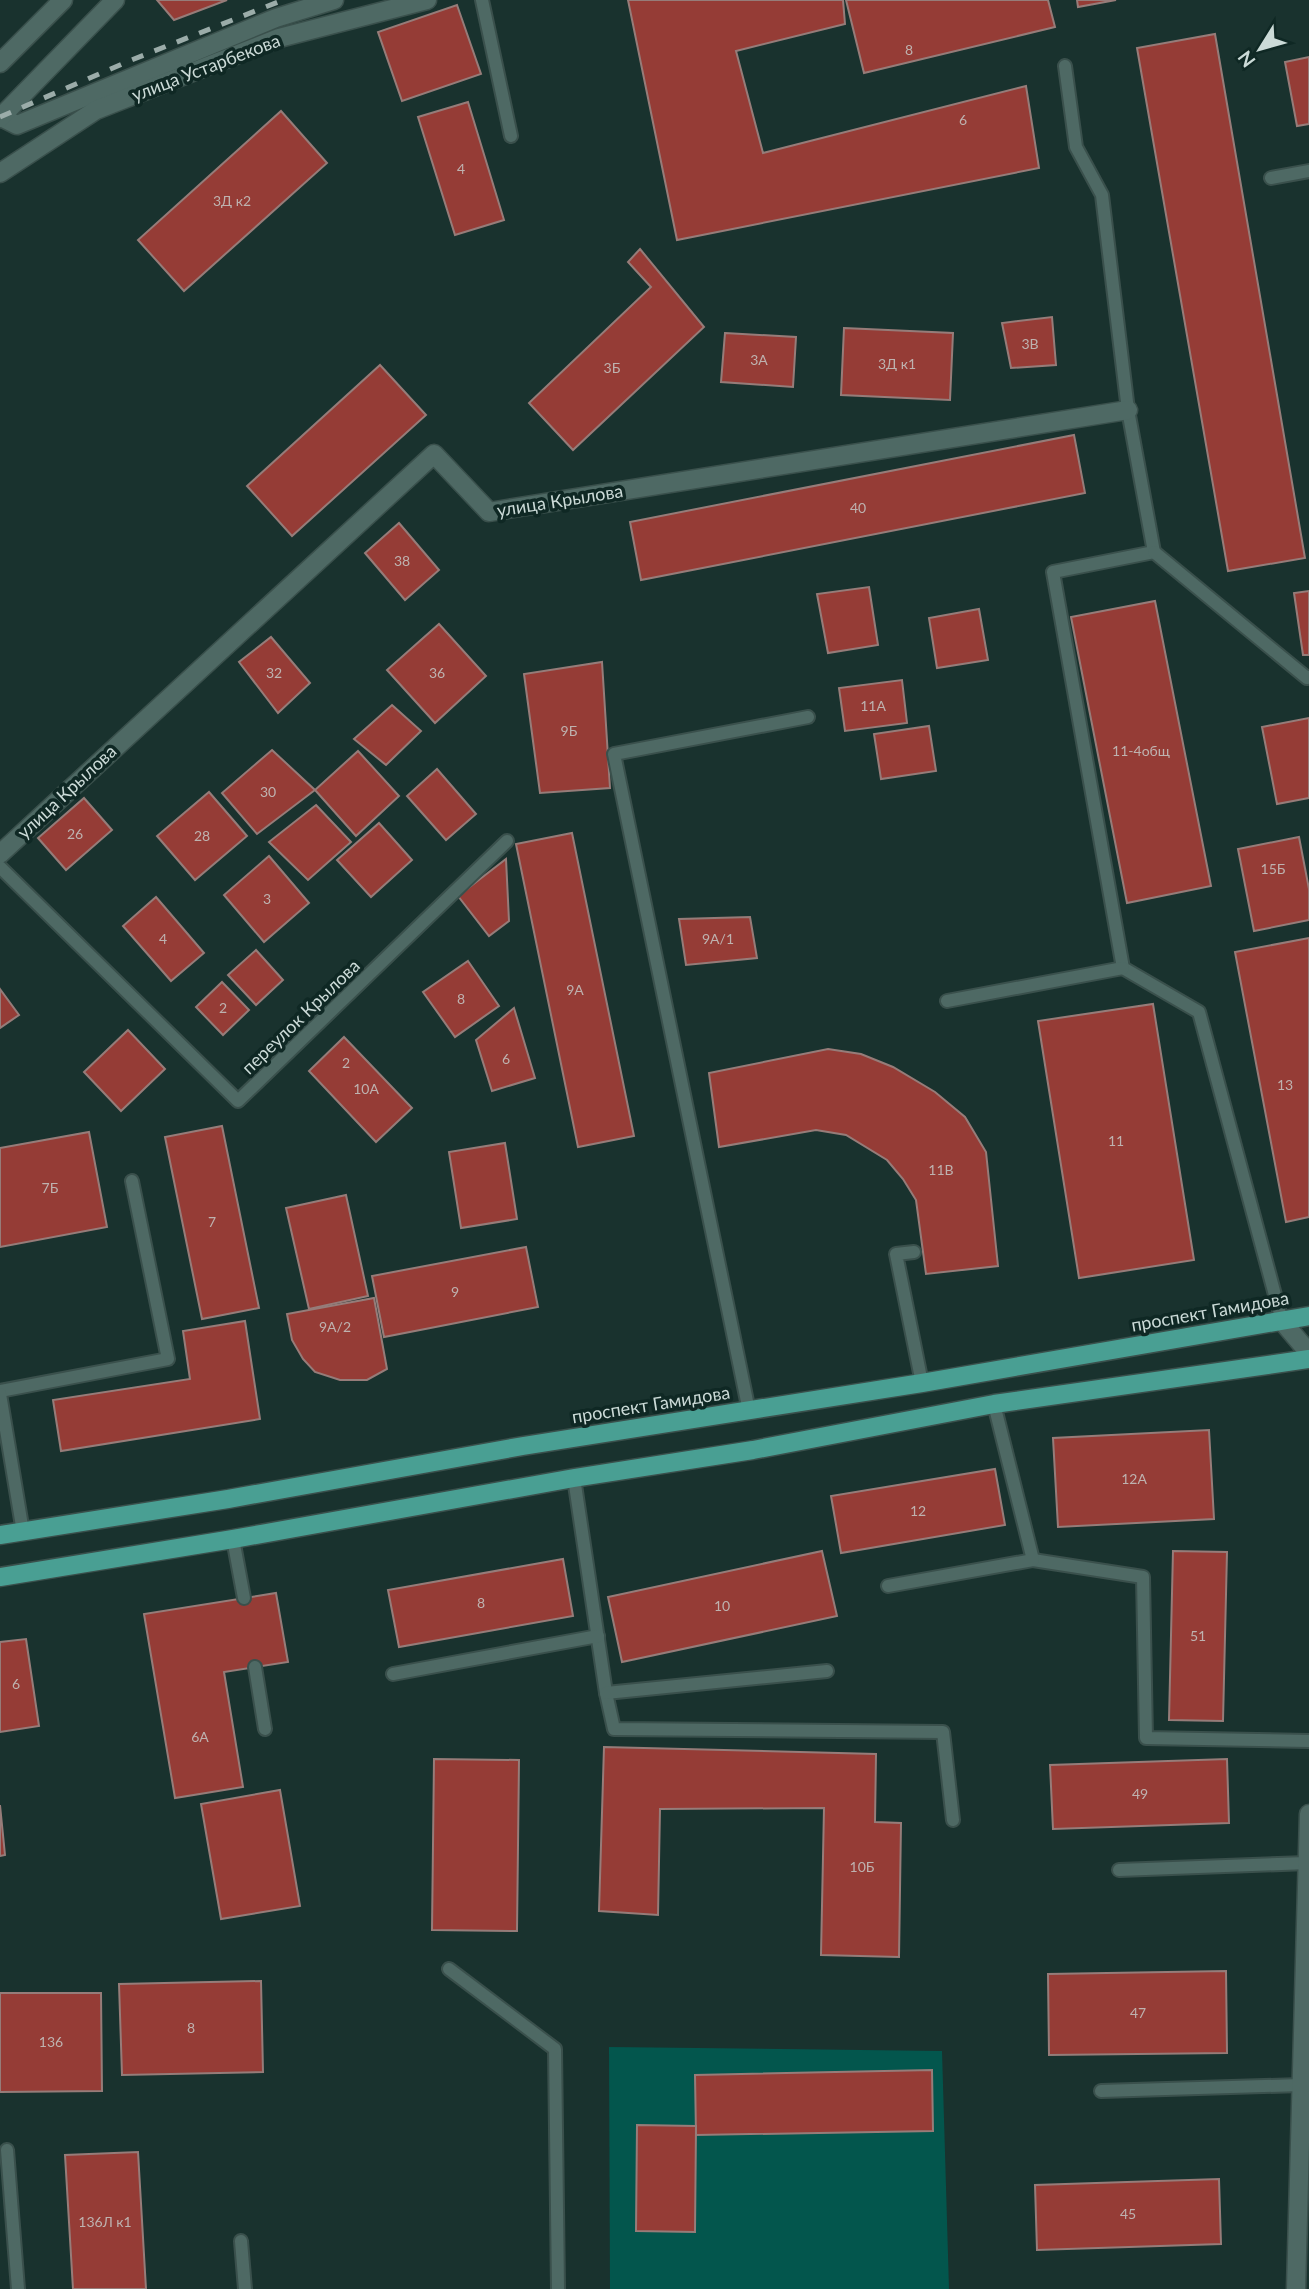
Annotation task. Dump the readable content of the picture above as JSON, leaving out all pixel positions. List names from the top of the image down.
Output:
{
  "streets": {
    "main road": ["проспект Гамидова"],
    "street": ["улица Устарбекова", "улица Крылова"],
    "lane": ["переулок Крылова"]
  },
  "house_numbers": [
    "8",
    "6",
    "4",
    "3Д к2",
    "3В",
    "3А",
    "3Д к1",
    "3Б",
    "40",
    "38",
    "32",
    "36",
    "11А",
    "9Б",
    "11-4общ",
    "30",
    "26",
    "28",
    "15Б",
    "3",
    "4",
    "9А/1",
    "9А",
    "8",
    "2",
    "6",
    "2",
    "13",
    "10А",
    "11",
    "11В",
    "7Б",
    "7",
    "9",
    "9А/2",
    "12А",
    "12",
    "8",
    "10",
    "51",
    "6",
    "6А",
    "49",
    "10Б",
    "47",
    "8",
    "136",
    "45",
    "136Л к1"
  ],
  "north": "bottom left"
}
